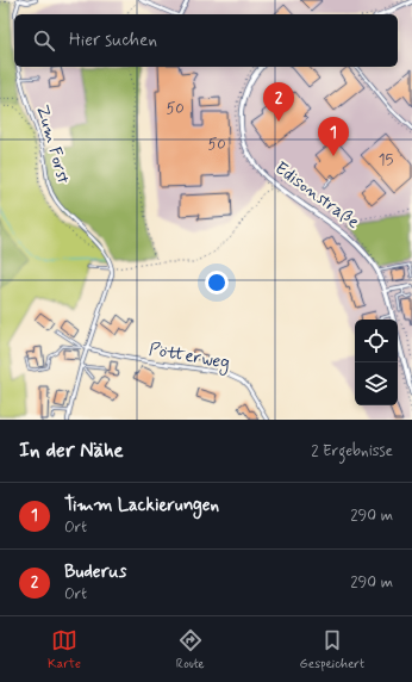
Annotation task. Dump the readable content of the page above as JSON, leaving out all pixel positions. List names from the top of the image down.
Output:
{
  "streets": {
    "street": ["Zum Forst", "Edisonstraße", "Pötterweg"]
  },
  "house_numbers": ["50", "50", "15"],
  "page": {
    "search": "Hier suchen",
    "pins": ["2", "1"],
    "heading": ["In der Nähe", "2 Ergebnisse"],
    "list": [
      {
        "mark": "1",
        "name": "Timm Lackierungen",
        "note": "Ort",
        "value": "290 m"
      },
      {
        "mark": "2",
        "name": "Buderus",
        "note": "Ort",
        "value": "290 m"
      }
    ],
    "nav": ["Karte", "Route", "Gespeichert"]
  }
}
